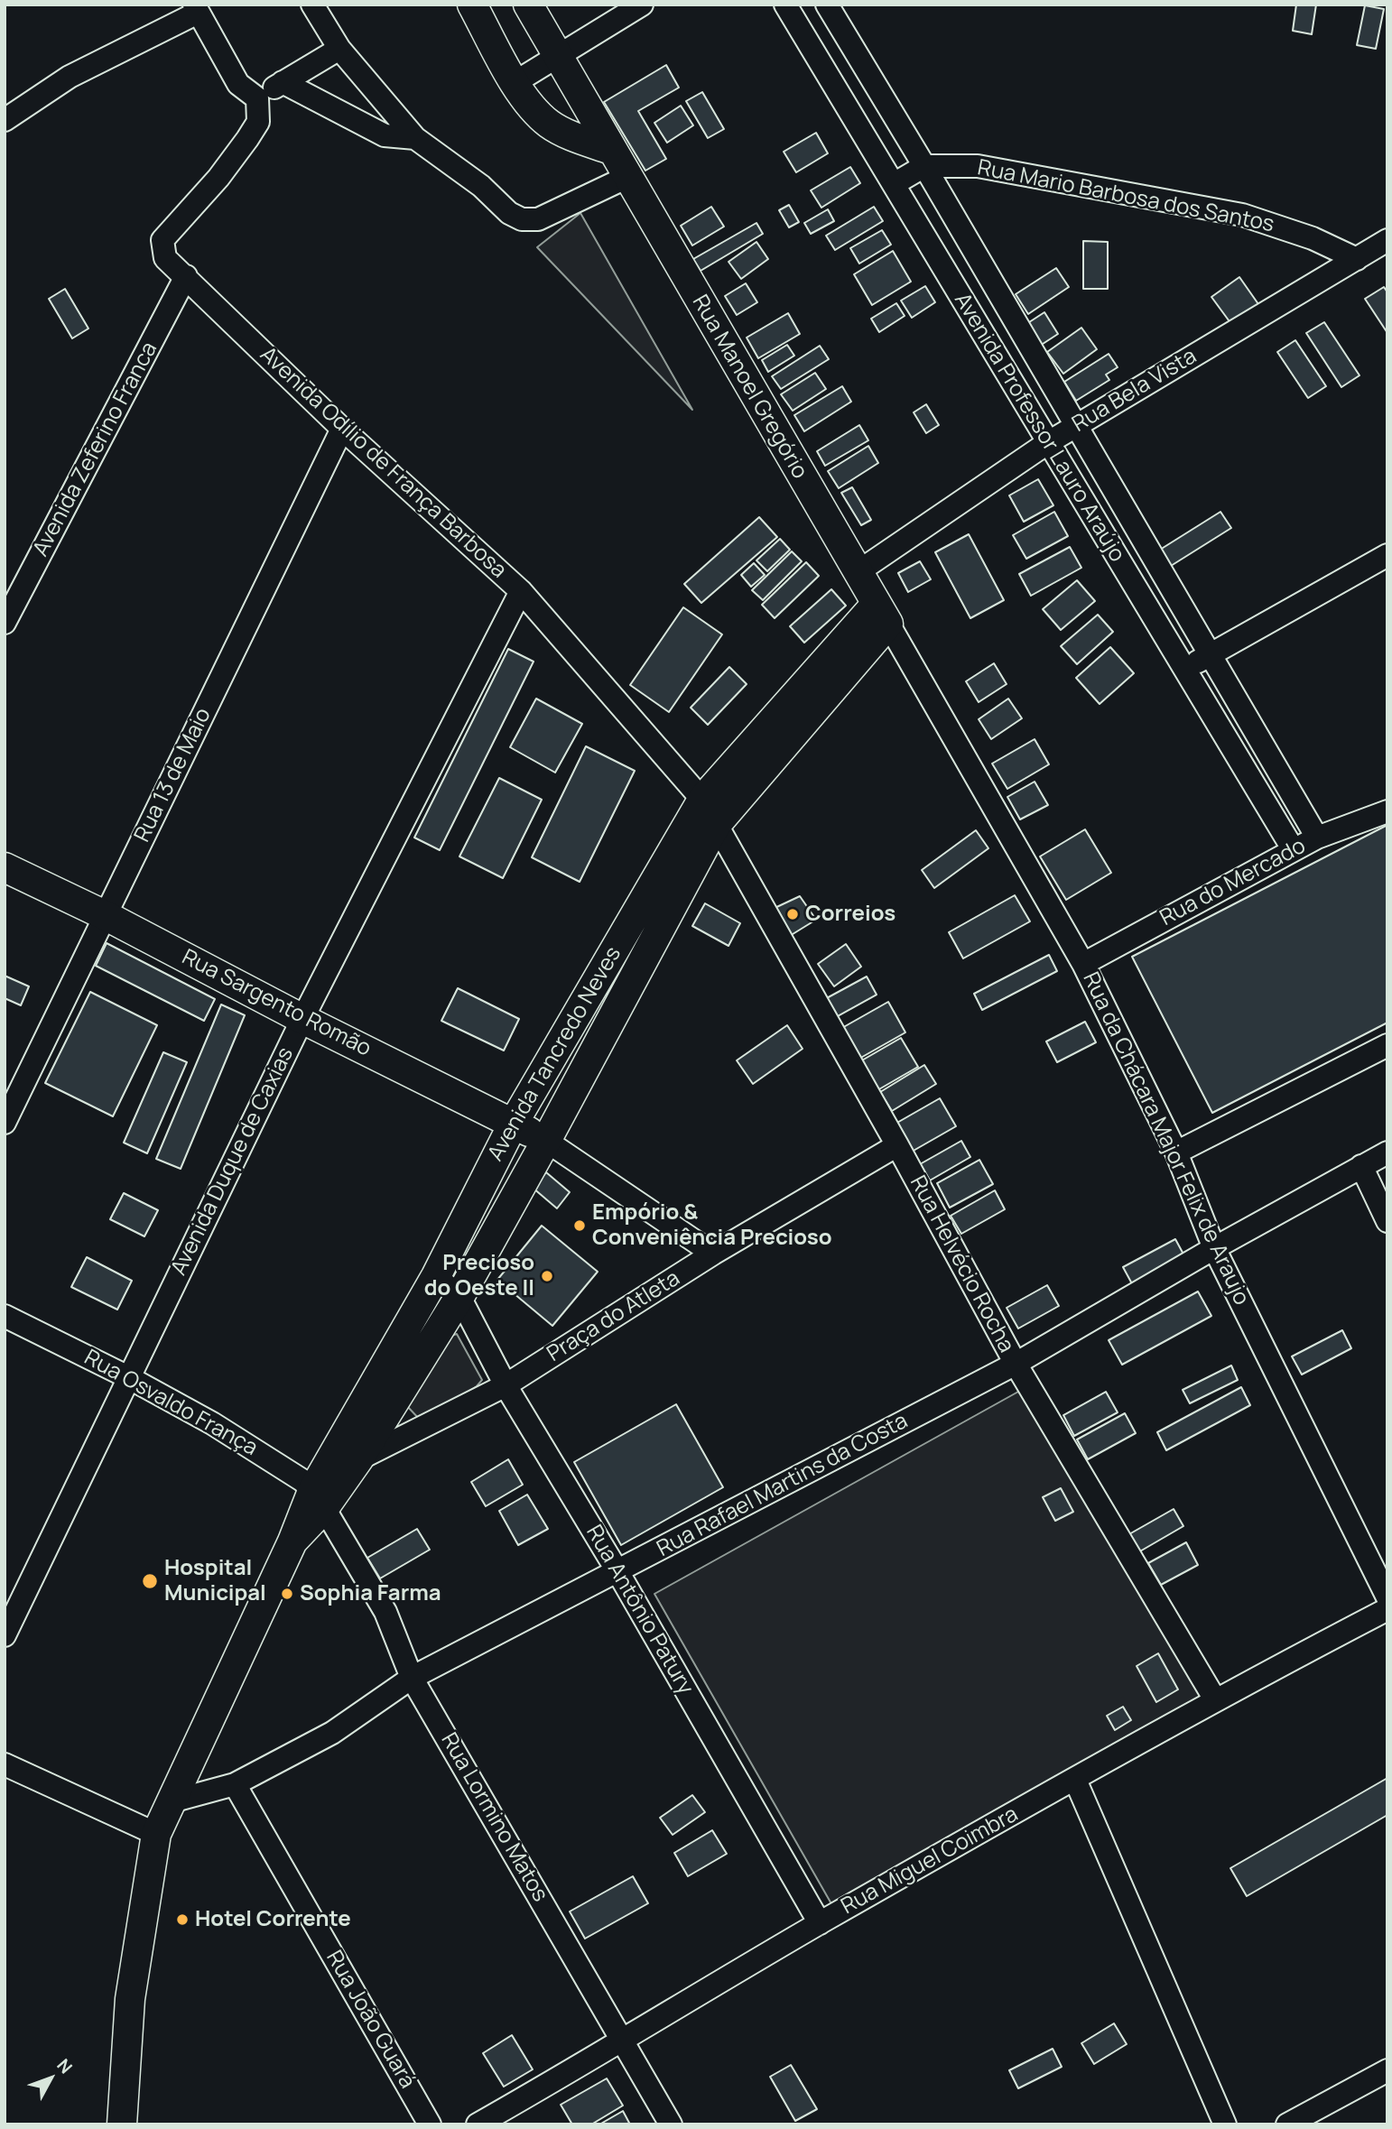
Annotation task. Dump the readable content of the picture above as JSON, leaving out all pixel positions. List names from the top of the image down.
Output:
{
  "streets": {
    "main road": ["Rua Manoel Gregório", "Rua Sargento Romão", "Avenida Tancredo Neves"],
    "street": [
      "Rua Mario Barbosa dos Santos",
      "Rua Bela Vista",
      "Avenida Professor Lauro Araújo",
      "Avenida Zeferino Franca",
      "Avenida Odílio de França Barbosa",
      "Rua 13 de Maio",
      "Rua do Mercado",
      "Rua da Chácara Major Felix de Araujo",
      "Avenida Duque de Caxias",
      "Rua Helvécio Rocha",
      "Praça do Atleta",
      "Rua Osvaldo França",
      "Rua Rafael Martins da Costa",
      "Rua Antônio Patury",
      "Rua Lormino Matos",
      "Rua Miguel Coimbra",
      "Rua João Guará"
    ]
  },
  "crossings": [
    ["Rua Mario Barbosa dos Santos", "Rua Bela Vista"],
    ["Rua Mario Barbosa dos Santos", "Avenida Professor Lauro Araújo"],
    ["Rua Manoel Gregório", "Rua Bela Vista"],
    ["Rua Manoel Gregório", "Avenida Tancredo Neves"],
    ["Rua Manoel Gregório", "Rua da Chácara Major Felix de Araujo"],
    ["Rua Bela Vista", "Avenida Professor Lauro Araújo"],
    ["Avenida Professor Lauro Araújo", "Rua do Mercado"],
    ["Avenida Zeferino Franca", "Avenida Odílio de França Barbosa"],
    ["Avenida Odílio de França Barbosa", "Rua 13 de Maio"],
    ["Avenida Odílio de França Barbosa", "Avenida Tancredo Neves"],
    ["Avenida Odílio de França Barbosa", "Avenida Duque de Caxias"],
    ["Avenida Odílio de França Barbosa", "Rua Helvécio Rocha"],
    ["Rua 13 de Maio", "Rua Sargento Romão"],
    ["Rua do Mercado", "Rua da Chácara Major Felix de Araujo"],
    ["Rua Sargento Romão", "Avenida Tancredo Neves"],
    ["Rua Sargento Romão", "Avenida Duque de Caxias"],
    ["Avenida Tancredo Neves", "Rua da Chácara Major Felix de Araujo"],
    ["Avenida Tancredo Neves", "Rua Helvécio Rocha"],
    ["Avenida Tancredo Neves", "Praça do Atleta"],
    ["Avenida Tancredo Neves", "Rua Osvaldo França"],
    ["Avenida Tancredo Neves", "Rua Rafael Martins da Costa"],
    ["Avenida Tancredo Neves", "Rua Antônio Patury"],
    ["Avenida Tancredo Neves", "Rua Lormino Matos"],
    ["Rua da Chácara Major Felix de Araujo", "Rua Rafael Martins da Costa"],
    ["Avenida Duque de Caxias", "Rua Osvaldo França"],
    ["Rua Helvécio Rocha", "Praça do Atleta"],
    ["Rua Helvécio Rocha", "Rua Rafael Martins da Costa"],
    ["Rua Helvécio Rocha", "Rua Miguel Coimbra"],
    ["Praça do Atleta", "Rua Antônio Patury"],
    ["Rua Osvaldo França", "Rua Lormino Matos"],
    ["Rua Rafael Martins da Costa", "Rua Antônio Patury"],
    ["Rua Rafael Martins da Costa", "Rua Lormino Matos"],
    ["Rua Rafael Martins da Costa", "Rua João Guará"],
    ["Rua Antônio Patury", "Rua Miguel Coimbra"],
    ["Rua Lormino Matos", "Rua Miguel Coimbra"]
  ],
  "places": [
    "Correios",
    "Empório & Conveniência Precioso",
    "Precioso do Oeste II",
    "Hospital Municipal",
    "Sophia Farma",
    "Hotel Corrente"
  ],
  "north": "top right"
}
